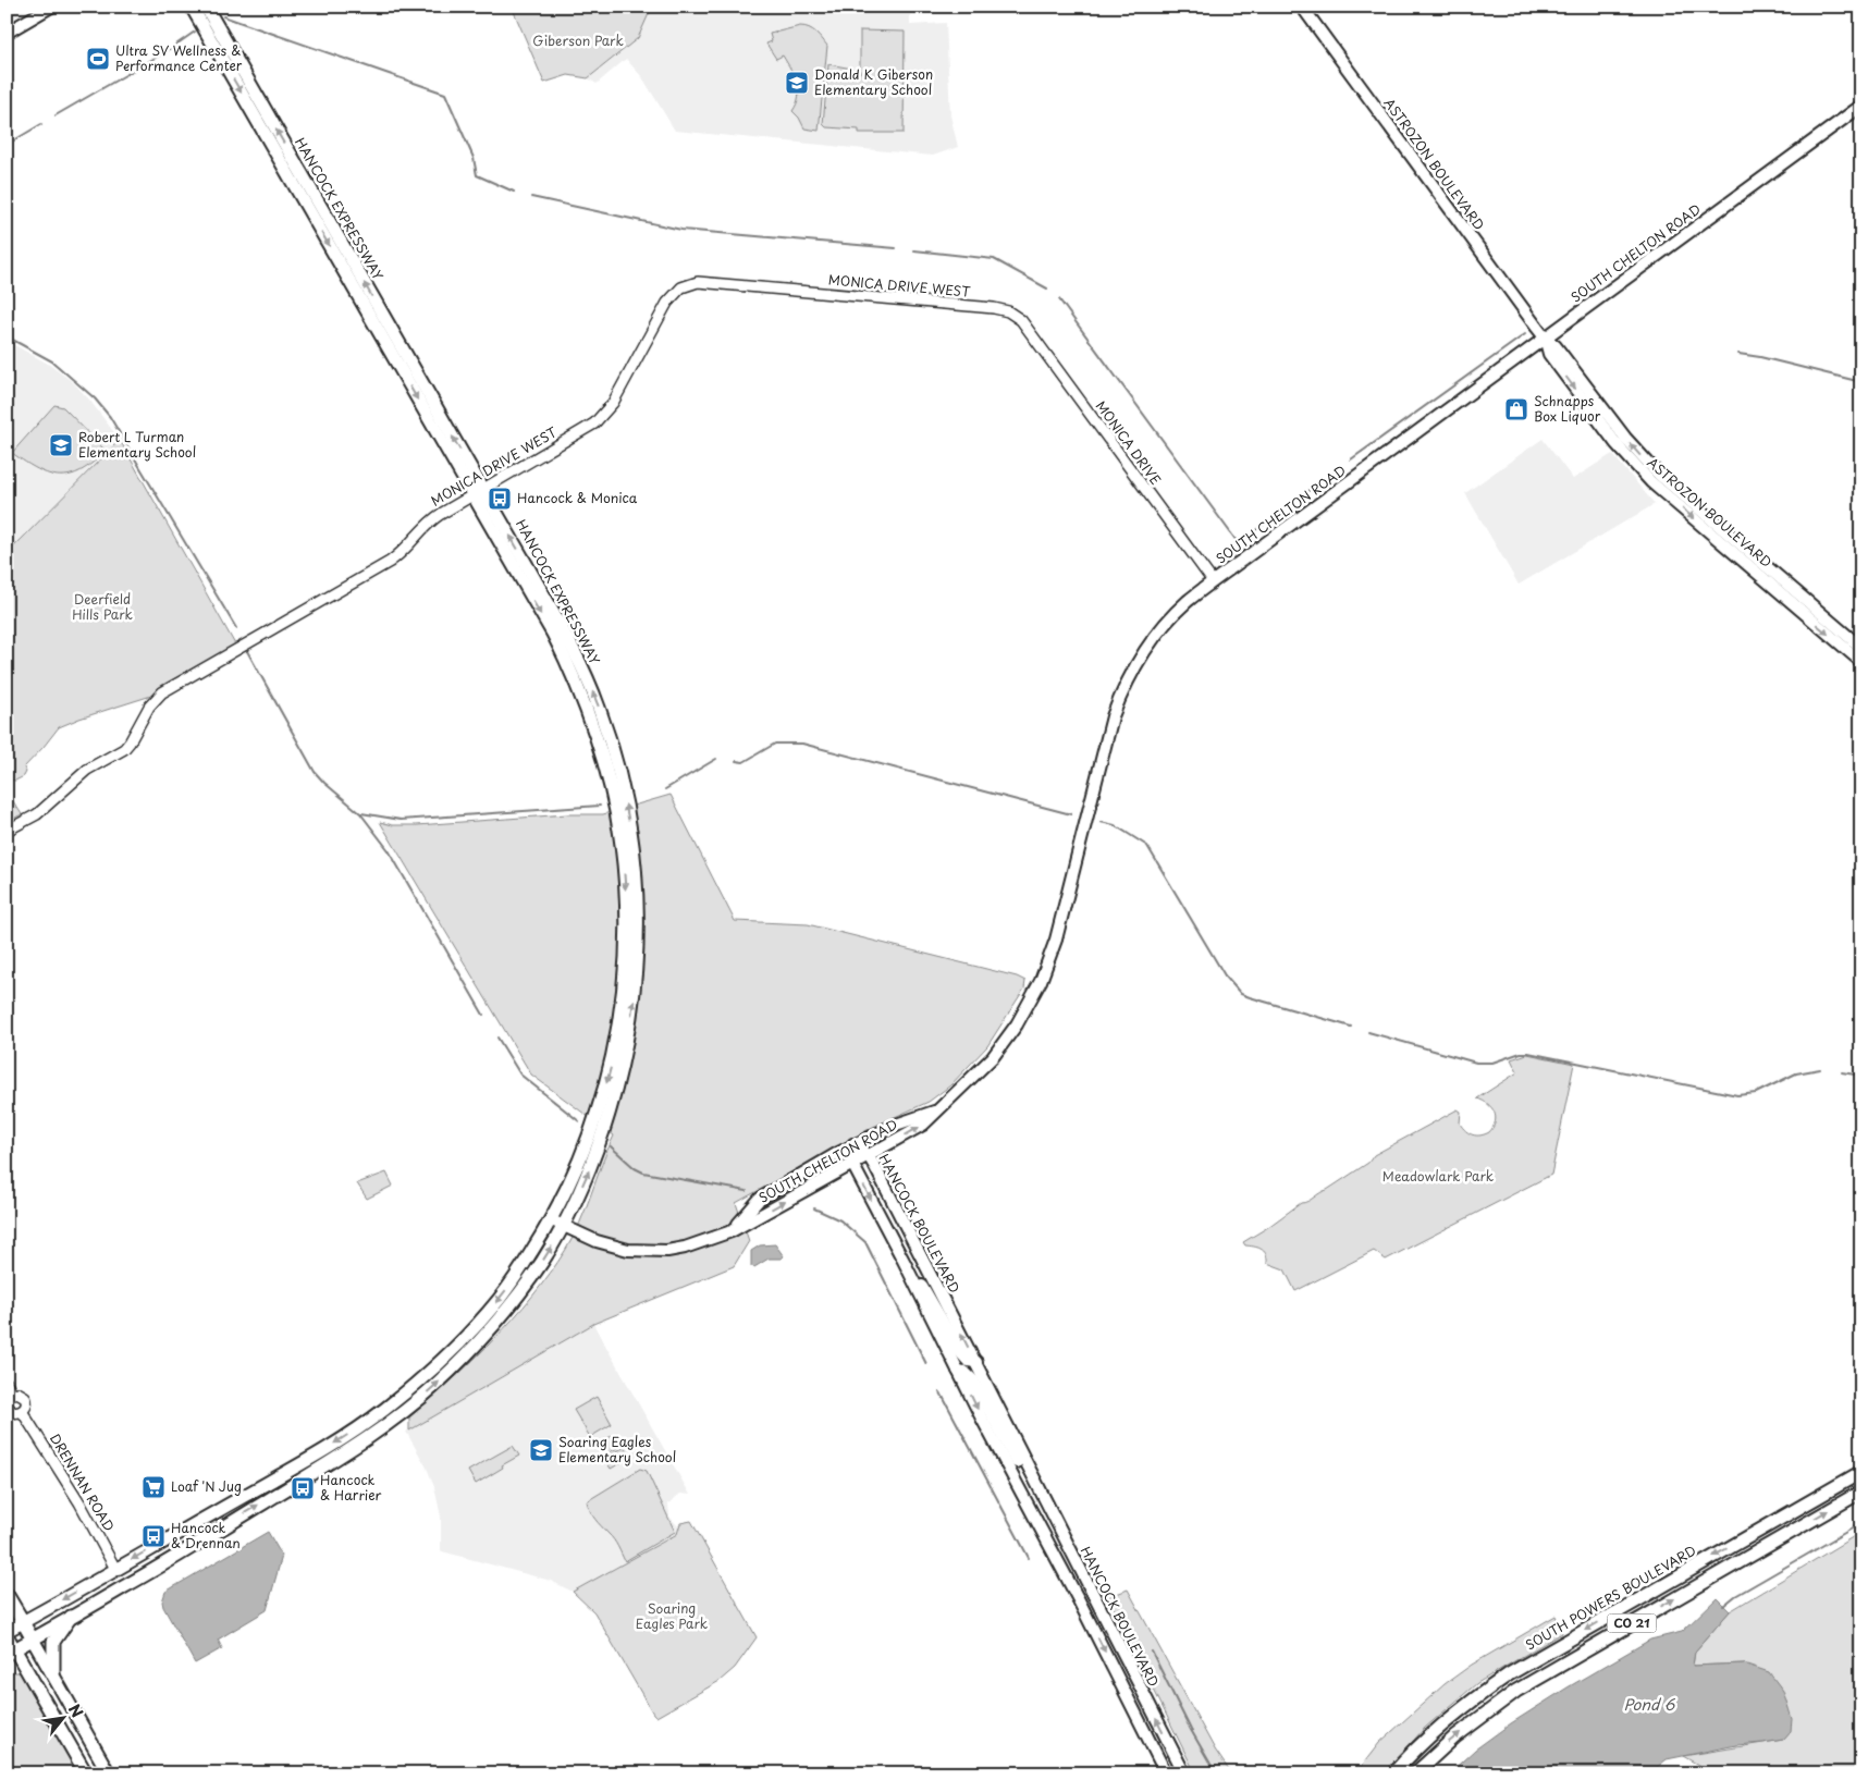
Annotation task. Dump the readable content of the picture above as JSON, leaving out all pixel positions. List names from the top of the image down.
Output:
{
  "streets": {
    "main road": [
      "ASTROZON BOULEVARD",
      "HANCOCK EXPRESSWAY",
      "SOUTH CHELTON ROAD",
      "HANCOCK BOULEVARD",
      "SOUTH POWERS BOULEVARD",
      "CO 21"
    ],
    "street": ["MONICA DRIVE WEST", "MONICA DRIVE", "DRENNAN ROAD"]
  },
  "crossings": [
    ["ASTROZON BOULEVARD", "SOUTH CHELTON ROAD"],
    ["HANCOCK EXPRESSWAY", "SOUTH CHELTON ROAD"],
    ["HANCOCK EXPRESSWAY", "MONICA DRIVE WEST"],
    ["HANCOCK EXPRESSWAY", "DRENNAN ROAD"],
    ["SOUTH CHELTON ROAD", "MONICA DRIVE"],
    ["SOUTH CHELTON ROAD", "HANCOCK BOULEVARD"],
    ["MONICA DRIVE WEST", "MONICA DRIVE"]
  ],
  "water": ["Pond 6"],
  "parks": [
    "Giberson Park",
    "Deerfield Hills Park",
    "Meadowlark Park",
    "Soaring Eagles Park"
  ],
  "places": {
    "sports": ["Ultra SV Wellness & Performance Center"],
    "school or university": ["Donald K Giberson Elementary School", "Robert L Turman Elementary School", "Soaring Eagles Elementary School"],
    "shop": ["Schnapps Box Liquor"],
    "bus stop": ["Hancock & Monica", "Hancock & Harrier", "Hancock & Drennan"],
    "supermarket": ["Loaf 'N Jug"]
  },
  "north": "top right"
}
